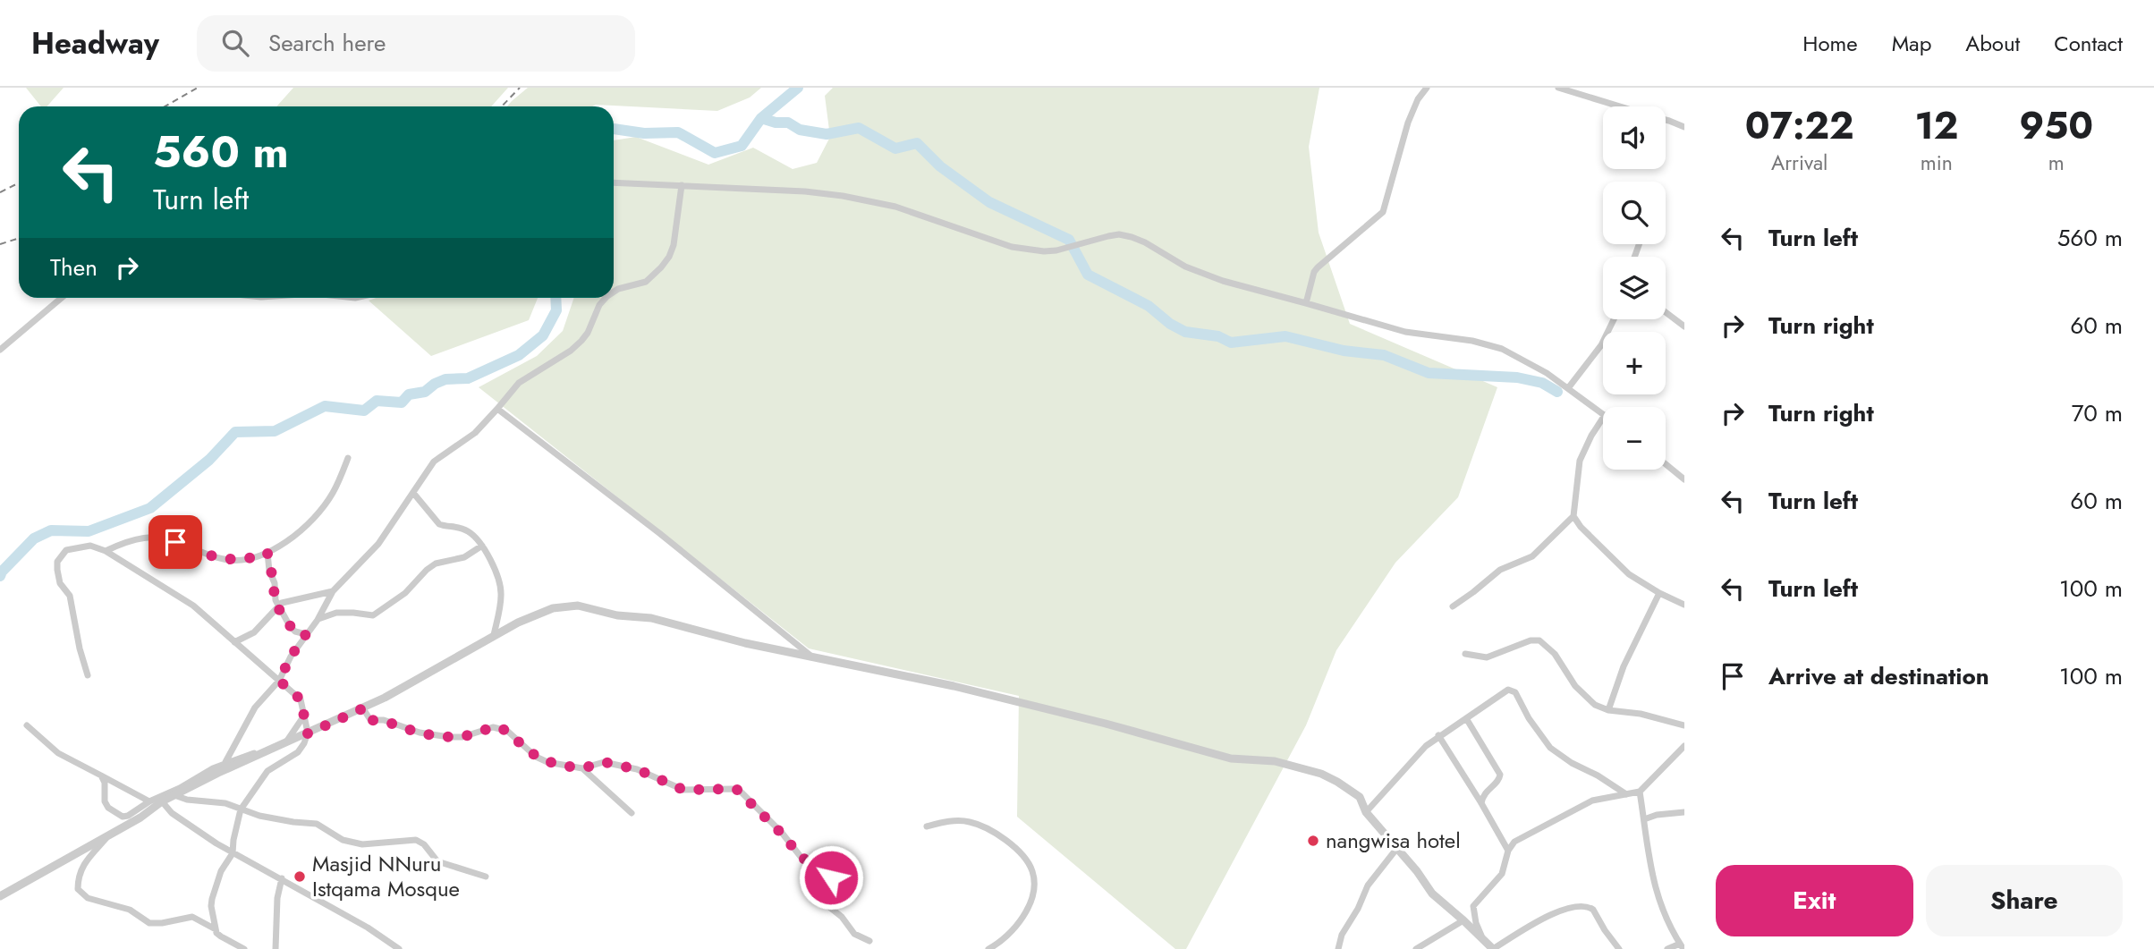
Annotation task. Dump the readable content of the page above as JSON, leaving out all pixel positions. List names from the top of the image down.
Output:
{
  "places": ["nangwisa hotel", "Masjid NNuru Istqama Mosque"],
  "page": {
    "header": "Headway",
    "search": "Search here",
    "nav": [
      "Home",
      "Map",
      "About",
      "Contact"
    ],
    "eta": [
      "07:22",
      "Arrival",
      "12",
      "min",
      "950",
      "m"
    ],
    "map_buttons": ["+", "−"],
    "turn": ["560 m", "Turn left"],
    "list": [
      {
        "name": "Turn left",
        "value": "560 m"
      },
      {
        "name": "Turn right",
        "value": "60 m"
      },
      {
        "name": "Turn right",
        "value": "70 m"
      },
      {
        "name": "Turn left",
        "value": "60 m"
      },
      {
        "name": "Turn left",
        "value": "100 m"
      },
      {
        "name": "Arrive at destination",
        "value": "100 m"
      }
    ],
    "then": "Then",
    "buttons": ["Exit", "Share"]
  }
}
